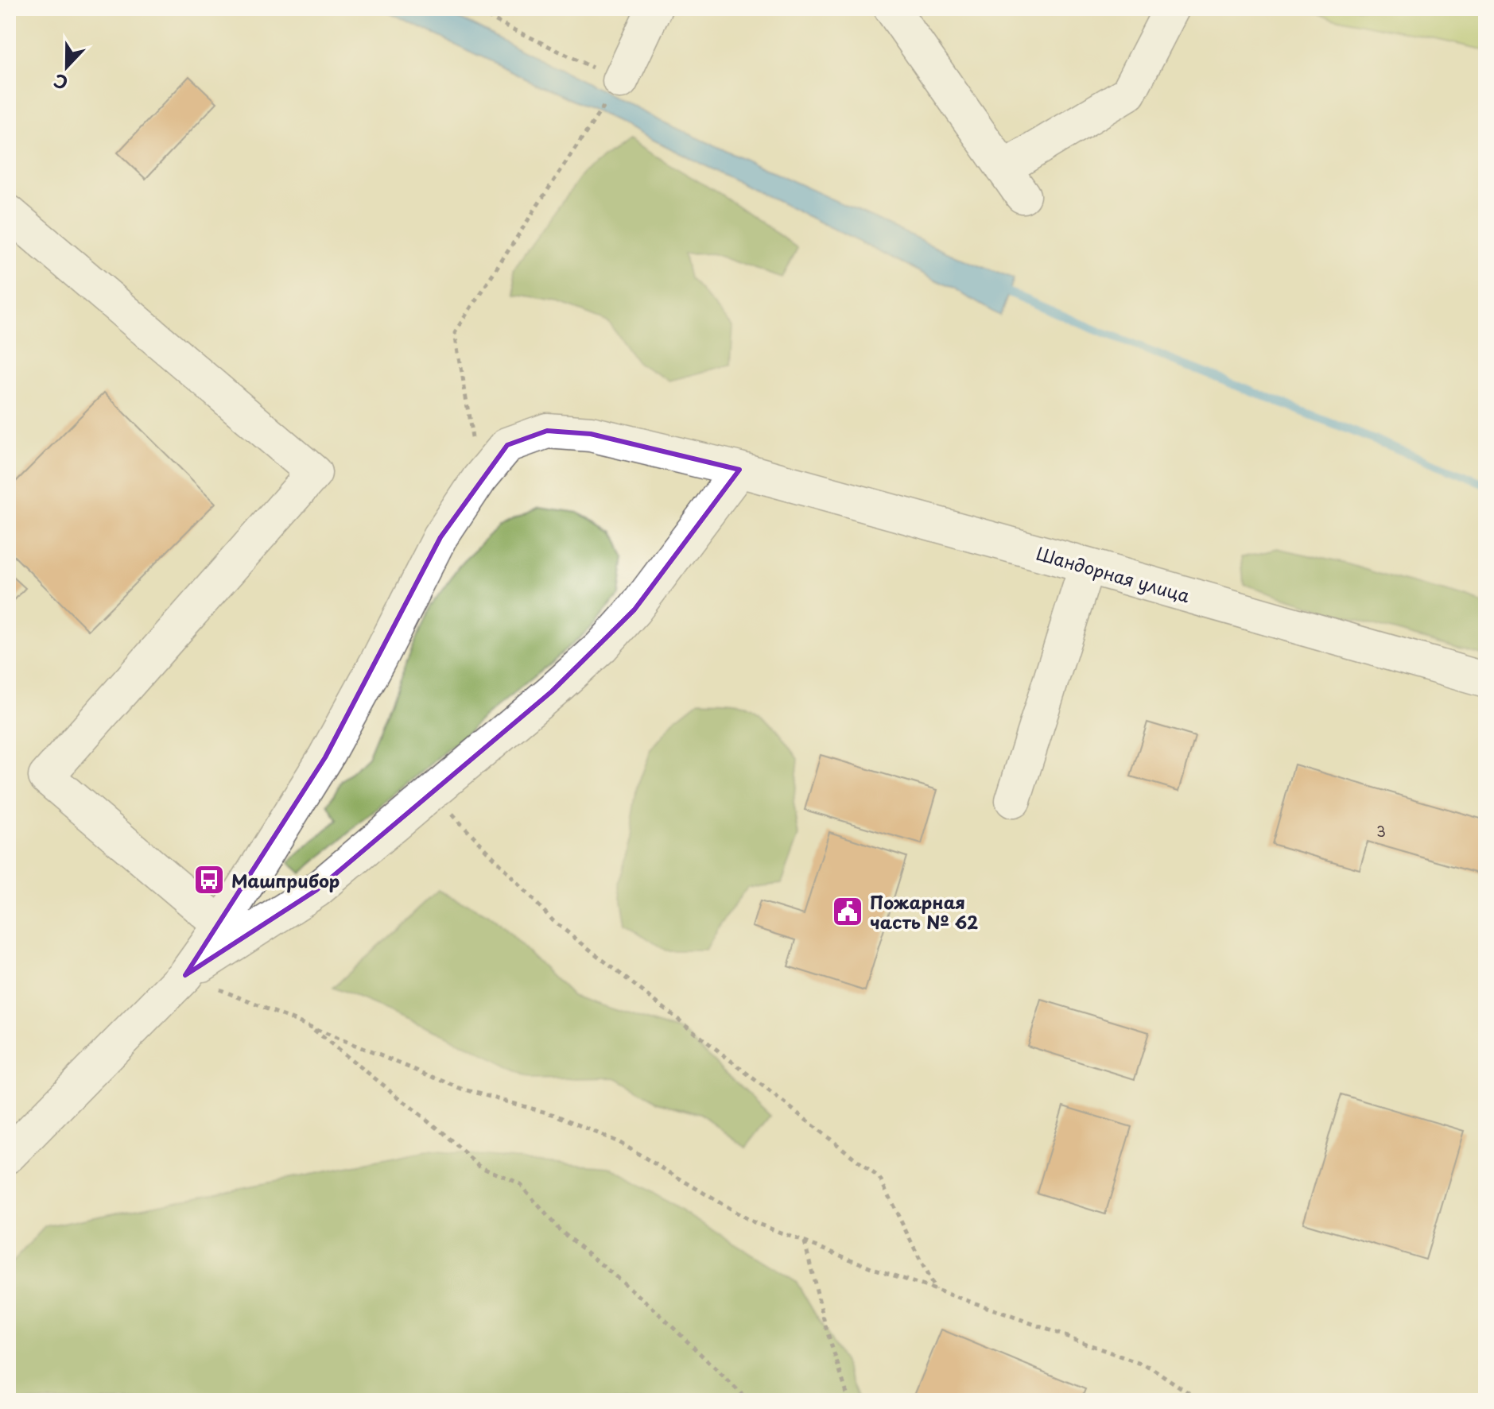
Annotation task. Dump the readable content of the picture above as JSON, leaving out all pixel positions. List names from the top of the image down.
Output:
{
  "streets": {
    "street": ["Шандорная улица"]
  },
  "places": {
    "bus stop": ["Машприбор"],
    "public building": ["Пожарная часть № 62"]
  },
  "house_numbers": ["3"],
  "north": "bottom"
}
